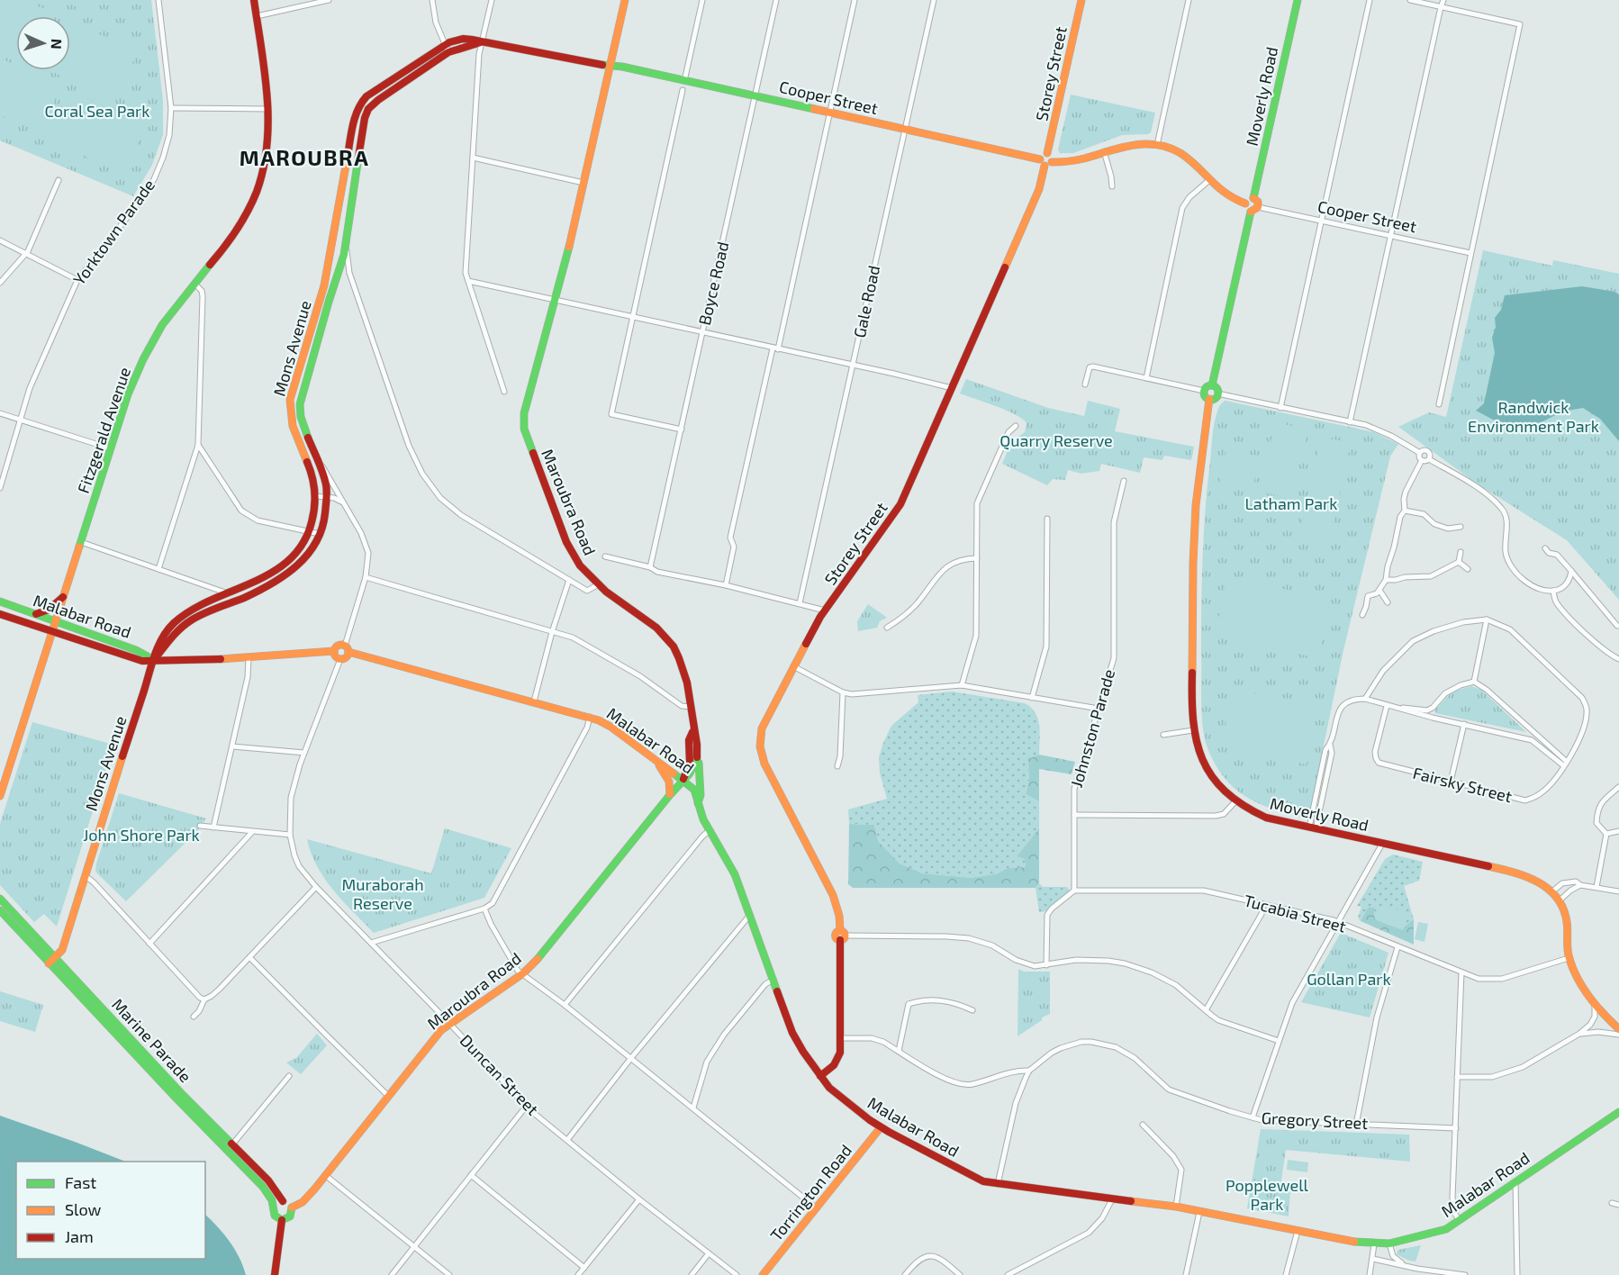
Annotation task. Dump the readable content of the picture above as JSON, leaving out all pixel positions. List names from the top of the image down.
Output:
{
  "streets": {
    "street": [
      "Storey Street",
      "Moverly Road",
      "Cooper Street",
      "Yorktown Parade",
      "Boyce Road",
      "Gale Road",
      "Mons Avenue",
      "Fitzgerald Avenue",
      "Maroubra Road",
      "Malabar Road",
      "Johnston Parade",
      "Fairsky Street",
      "Tucabia Street",
      "Marine Parade",
      "Duncan Street",
      "Gregory Street",
      "Torrington Road"
    ]
  },
  "crossings": [
    ["Storey Street", "Cooper Street"],
    ["Storey Street", "Malabar Road"],
    ["Moverly Road", "Cooper Street"],
    ["Moverly Road", "Tucabia Street"],
    ["Cooper Street", "Boyce Road"],
    ["Cooper Street", "Gale Road"],
    ["Cooper Street", "Mons Avenue"],
    ["Cooper Street", "Maroubra Road"],
    ["Mons Avenue", "Maroubra Road"],
    ["Mons Avenue", "Malabar Road"],
    ["Mons Avenue", "Marine Parade"],
    ["Fitzgerald Avenue", "Malabar Road"],
    ["Maroubra Road", "Malabar Road"],
    ["Maroubra Road", "Marine Parade"],
    ["Maroubra Road", "Duncan Street"],
    ["Malabar Road", "Duncan Street"],
    ["Malabar Road", "Gregory Street"],
    ["Malabar Road", "Torrington Road"],
    ["Johnston Parade", "Tucabia Street"]
  ],
  "districts": ["MAROUBRA"],
  "parks": [
    "Coral Sea Park",
    "Randwick Environment Park",
    "Quarry Reserve",
    "Latham Park",
    "John Shore Park",
    "Muraborah Reserve",
    "Gollan Park",
    "Popplewell Park"
  ],
  "legend": ["Fast", "Slow", "Jam"],
  "north": "right"
}
